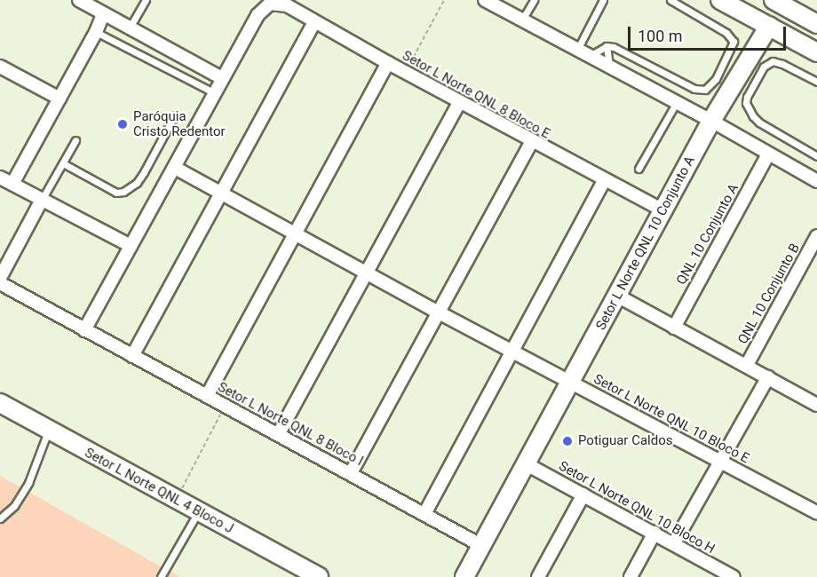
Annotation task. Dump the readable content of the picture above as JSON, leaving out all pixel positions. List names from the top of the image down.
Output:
{
  "streets": {
    "main road": ["Setor L Norte QNL 10 Conjunto A", "Setor L Norte QNL 4 Bloco J"],
    "street": [
      "Setor L Norte QNL 8 Bloco E",
      "QNL 10 Conjunto A",
      "QNL 10 Conjunto B",
      "Setor L Norte QNL 10 Bloco E",
      "Setor L Norte QNL 8 Bloco I",
      "Setor L Norte QNL 10 Bloco H"
    ]
  },
  "crossings": [
    ["Setor L Norte QNL 8 Bloco E", "Setor L Norte QNL 10 Conjunto A"],
    ["Setor L Norte QNL 10 Conjunto A", "Setor L Norte QNL 10 Bloco E"],
    ["Setor L Norte QNL 10 Conjunto A", "Setor L Norte QNL 8 Bloco I"],
    ["Setor L Norte QNL 10 Conjunto A", "Setor L Norte QNL 10 Bloco H"]
  ],
  "places": ["Paróquia Cristo Redentor", "Potiguar Caldos"],
  "scale_bar": "100 m"
}
